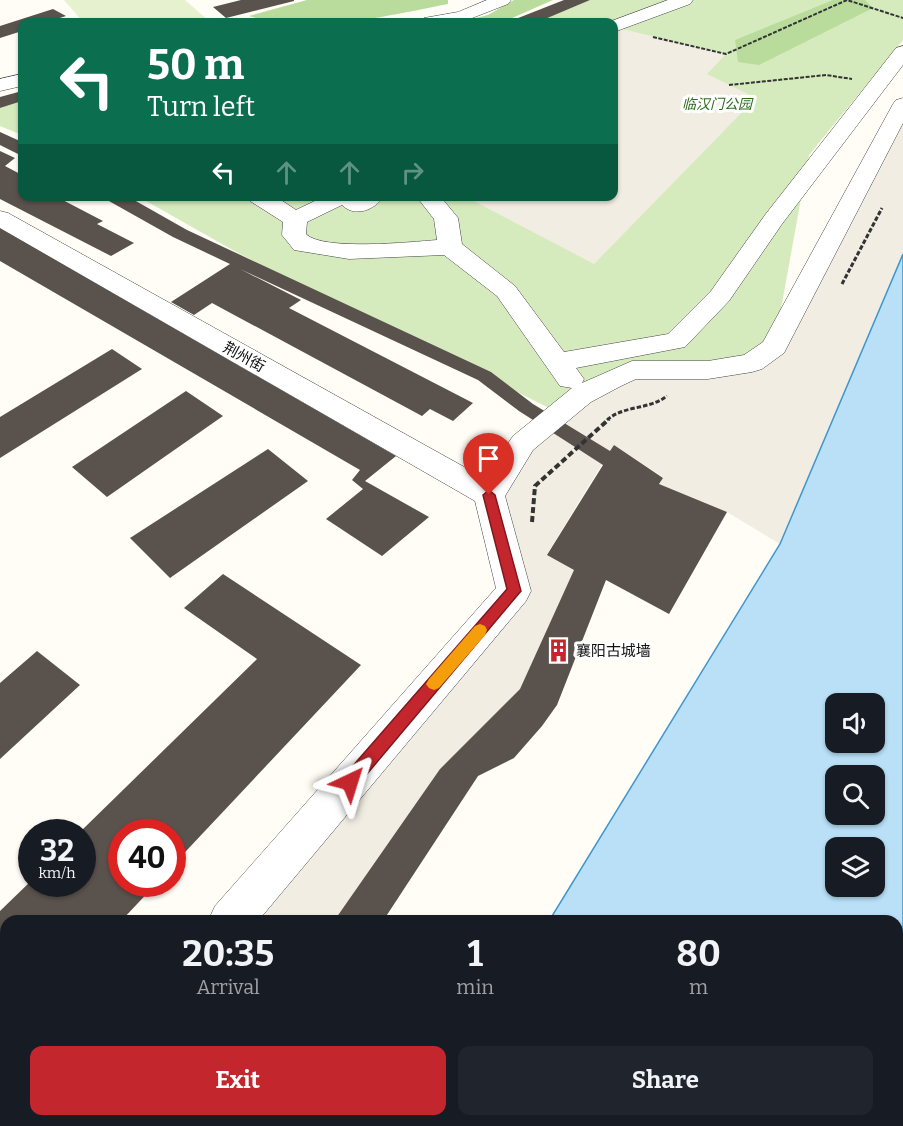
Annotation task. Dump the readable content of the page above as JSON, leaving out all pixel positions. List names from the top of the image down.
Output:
{
  "streets": {
    "street": ["荆州街"]
  },
  "parks": ["临汉门公园"],
  "places": {
    "building": ["襄阳古城墙"]
  },
  "page": {
    "turn": ["50 m", "Turn left"],
    "speed": "32 km/h",
    "limit": "40",
    "eta": [
      "20:35",
      "Arrival",
      "1",
      "min",
      "80",
      "m"
    ],
    "buttons": ["Exit", "Share"]
  }
}
